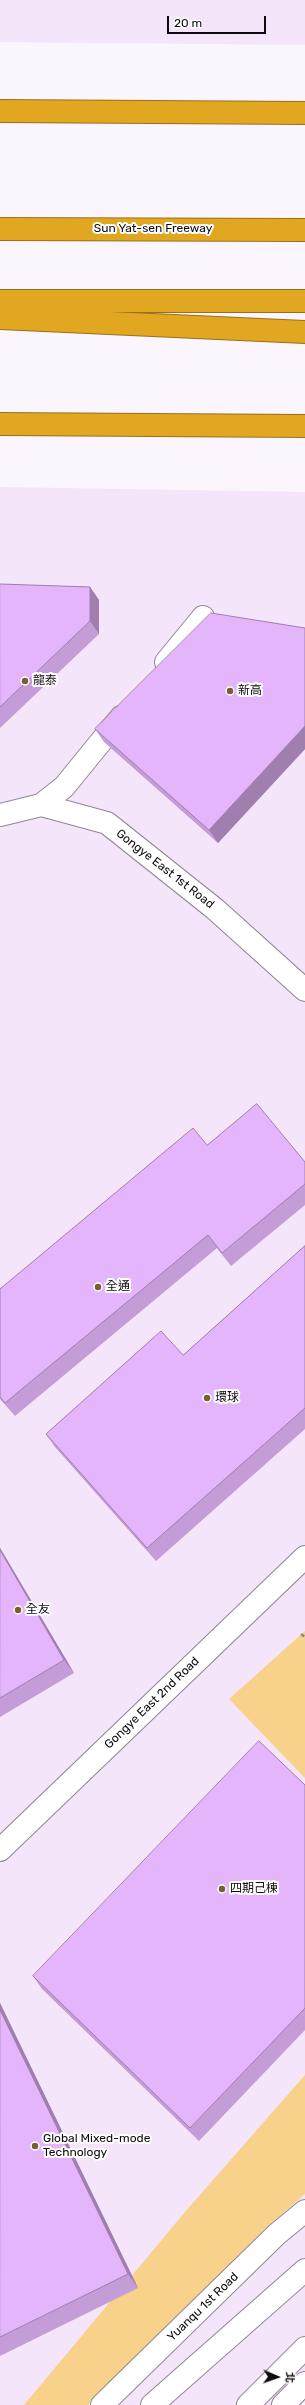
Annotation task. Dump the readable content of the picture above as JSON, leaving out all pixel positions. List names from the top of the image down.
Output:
{
  "streets": {
    "highway": ["Sun Yat-sen Freeway"],
    "street": ["Gongye East 1st Road", "Gongye East 2nd Road", "Yuanqu 1st Road"]
  },
  "places": [
    "龍泰",
    "新高",
    "全通",
    "環球",
    "全友",
    "四期己棟",
    "Global Mixed-mode Technology"
  ],
  "scale_bar": "20 m",
  "north": "right"
}
